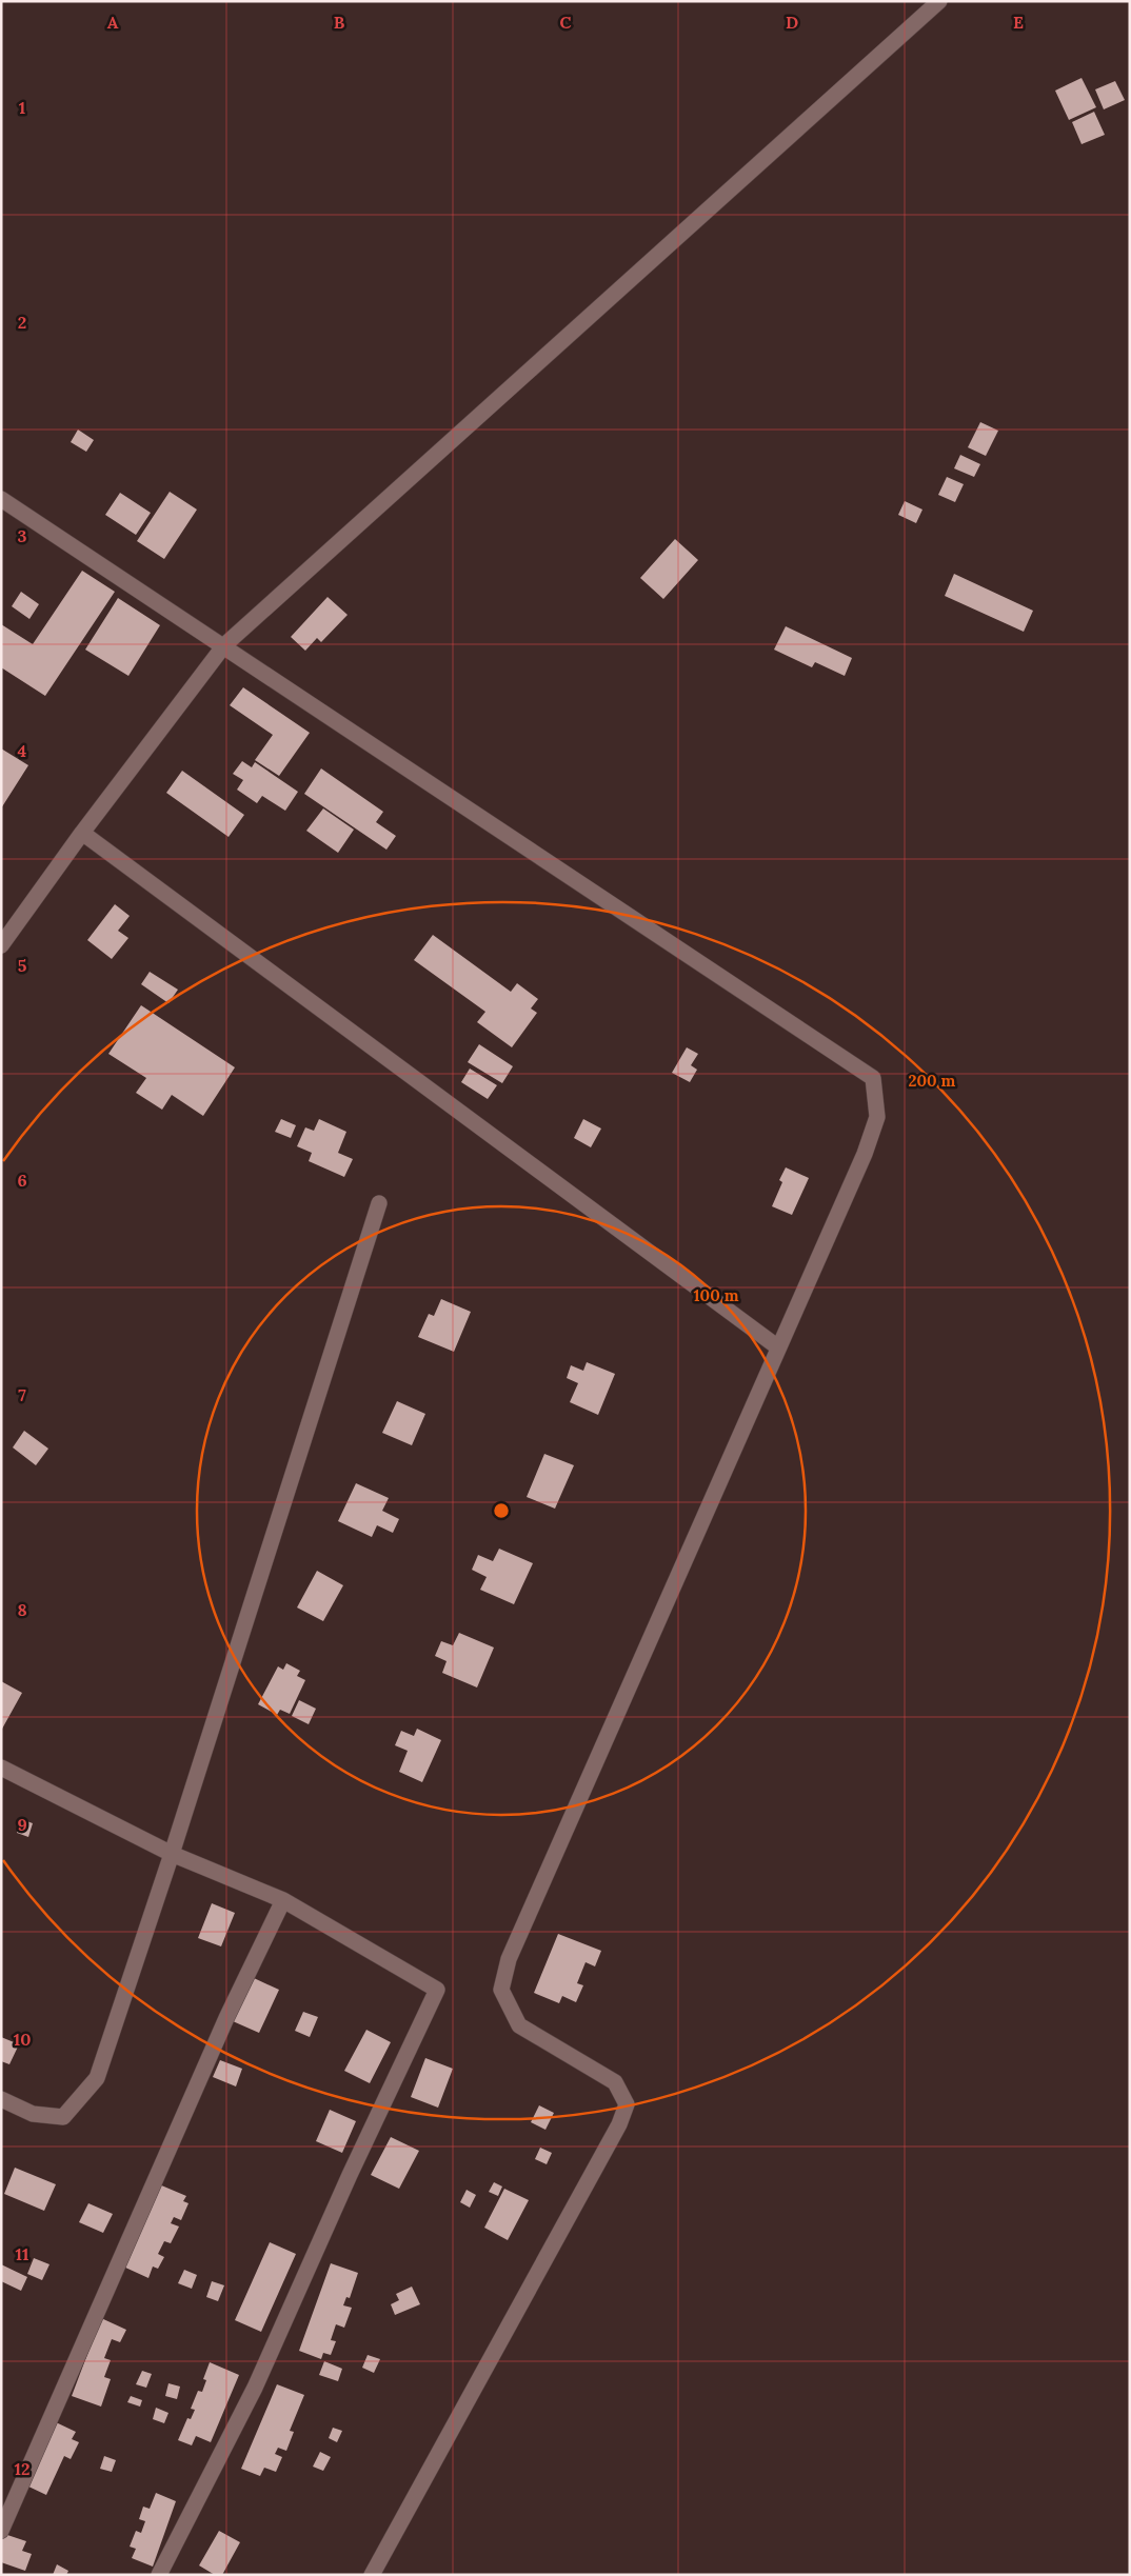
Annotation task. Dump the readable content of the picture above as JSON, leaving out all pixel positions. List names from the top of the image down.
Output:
{
  "grid": {
    "columns": [
      "A",
      "B",
      "C",
      "D",
      "E"
    ],
    "rows": [
      "1",
      "2",
      "3",
      "4",
      "5",
      "6",
      "7",
      "8",
      "9",
      "10",
      "11",
      "12"
    ]
  },
  "rings": ["200 m", "100 m"]
}
